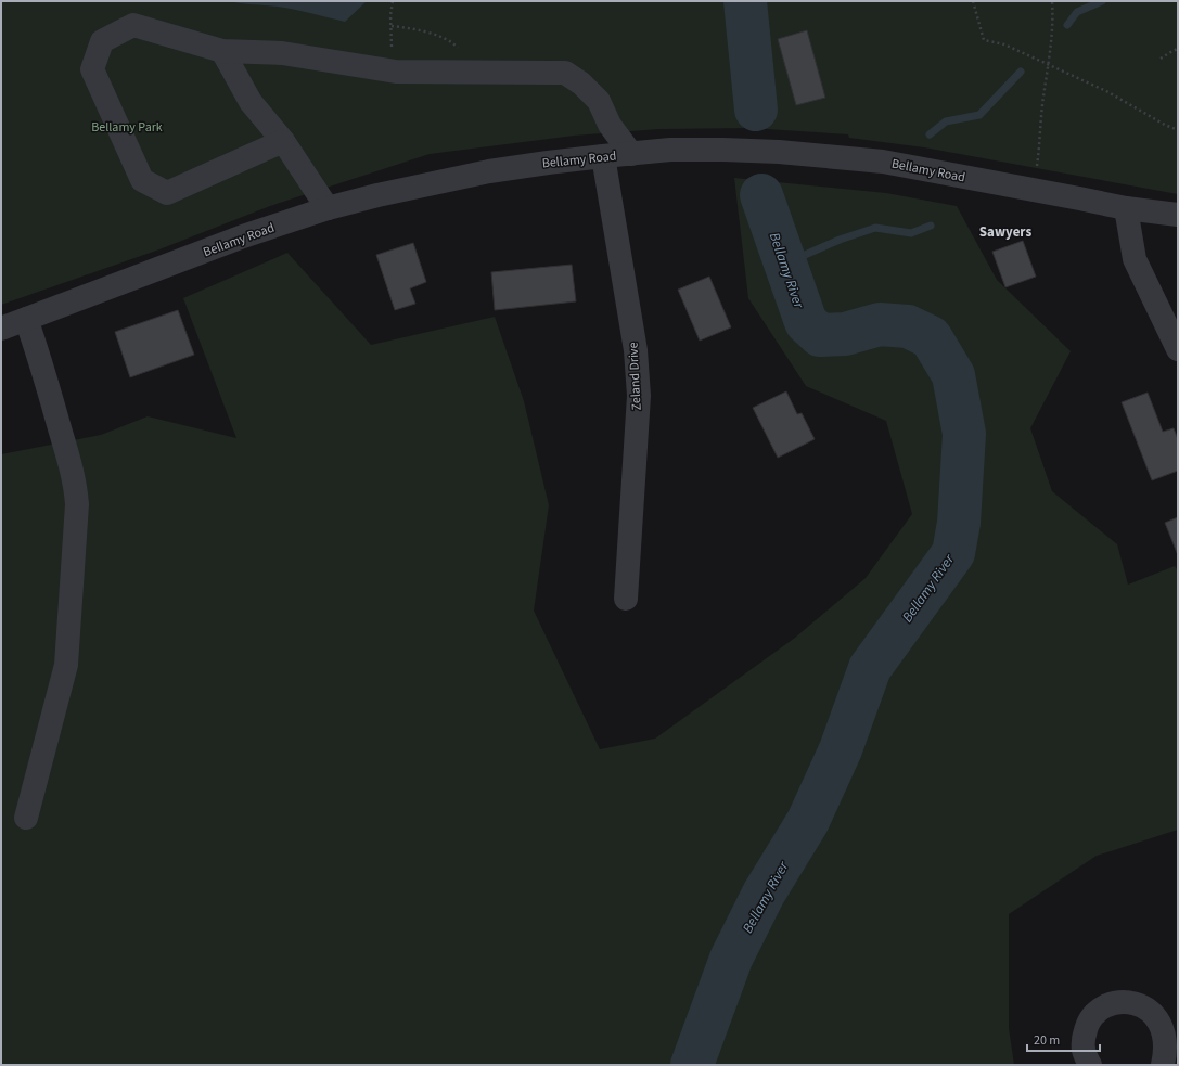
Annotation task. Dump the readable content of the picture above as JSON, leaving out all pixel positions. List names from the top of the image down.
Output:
{
  "streets": {
    "street": ["Bellamy Road", "Zeland Drive"]
  },
  "crossings": [
    ["Bellamy Road", "Zeland Drive"]
  ],
  "districts": ["Sawyers"],
  "water": ["Bellamy River"],
  "parks": ["Bellamy Park"],
  "scale_bar": "20 m"
}
